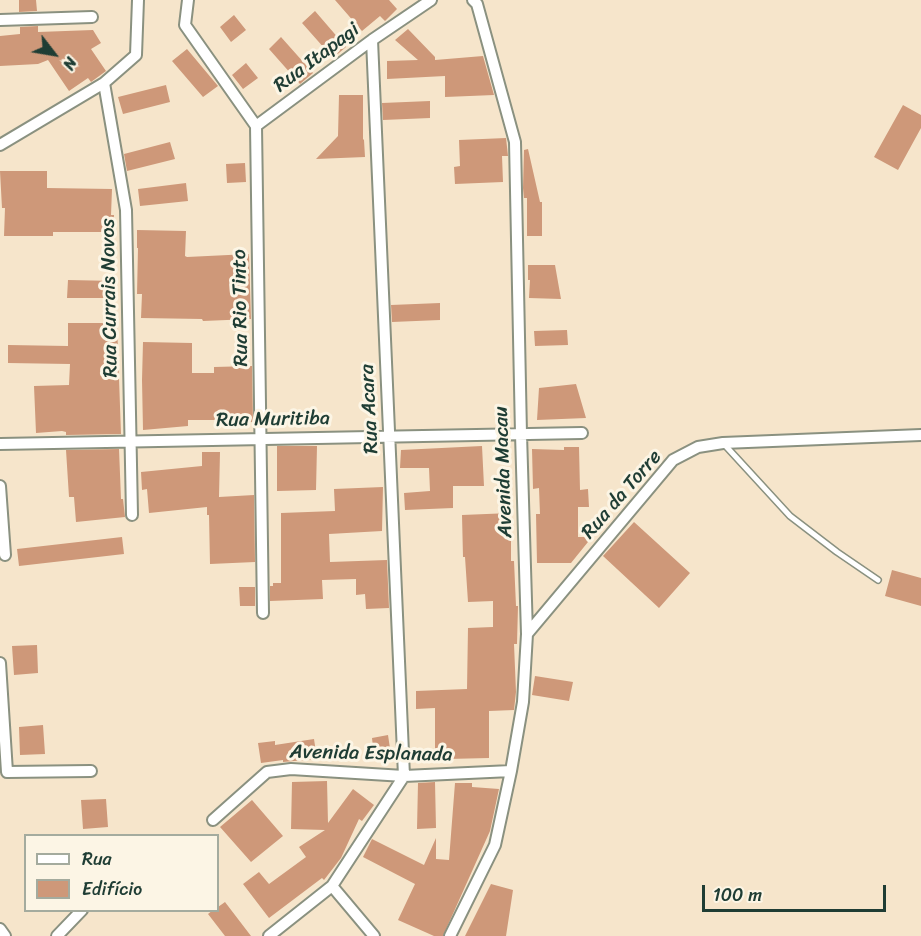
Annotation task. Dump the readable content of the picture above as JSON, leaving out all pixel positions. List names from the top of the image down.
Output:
{
  "streets": {
    "street": [
      "Rua Itapagi",
      "Rua Currais Novos",
      "Rua Rio Tinto",
      "Rua Acara",
      "Rua Muritiba",
      "Avenida Macau",
      "Rua da Torre",
      "Avenida Esplanada"
    ]
  },
  "crossings": [
    ["Rua Itapagi", "Rua Rio Tinto"],
    ["Rua Itapagi", "Rua Acara"],
    ["Rua Currais Novos", "Rua Muritiba"],
    ["Rua Rio Tinto", "Rua Muritiba"],
    ["Rua Acara", "Rua Muritiba"],
    ["Rua Acara", "Avenida Esplanada"],
    ["Rua Muritiba", "Avenida Macau"],
    ["Avenida Macau", "Rua da Torre"],
    ["Avenida Macau", "Avenida Esplanada"]
  ],
  "legend": ["Rua", "Edifício"],
  "scale_bar": "100 m",
  "north": "bottom right"
}
